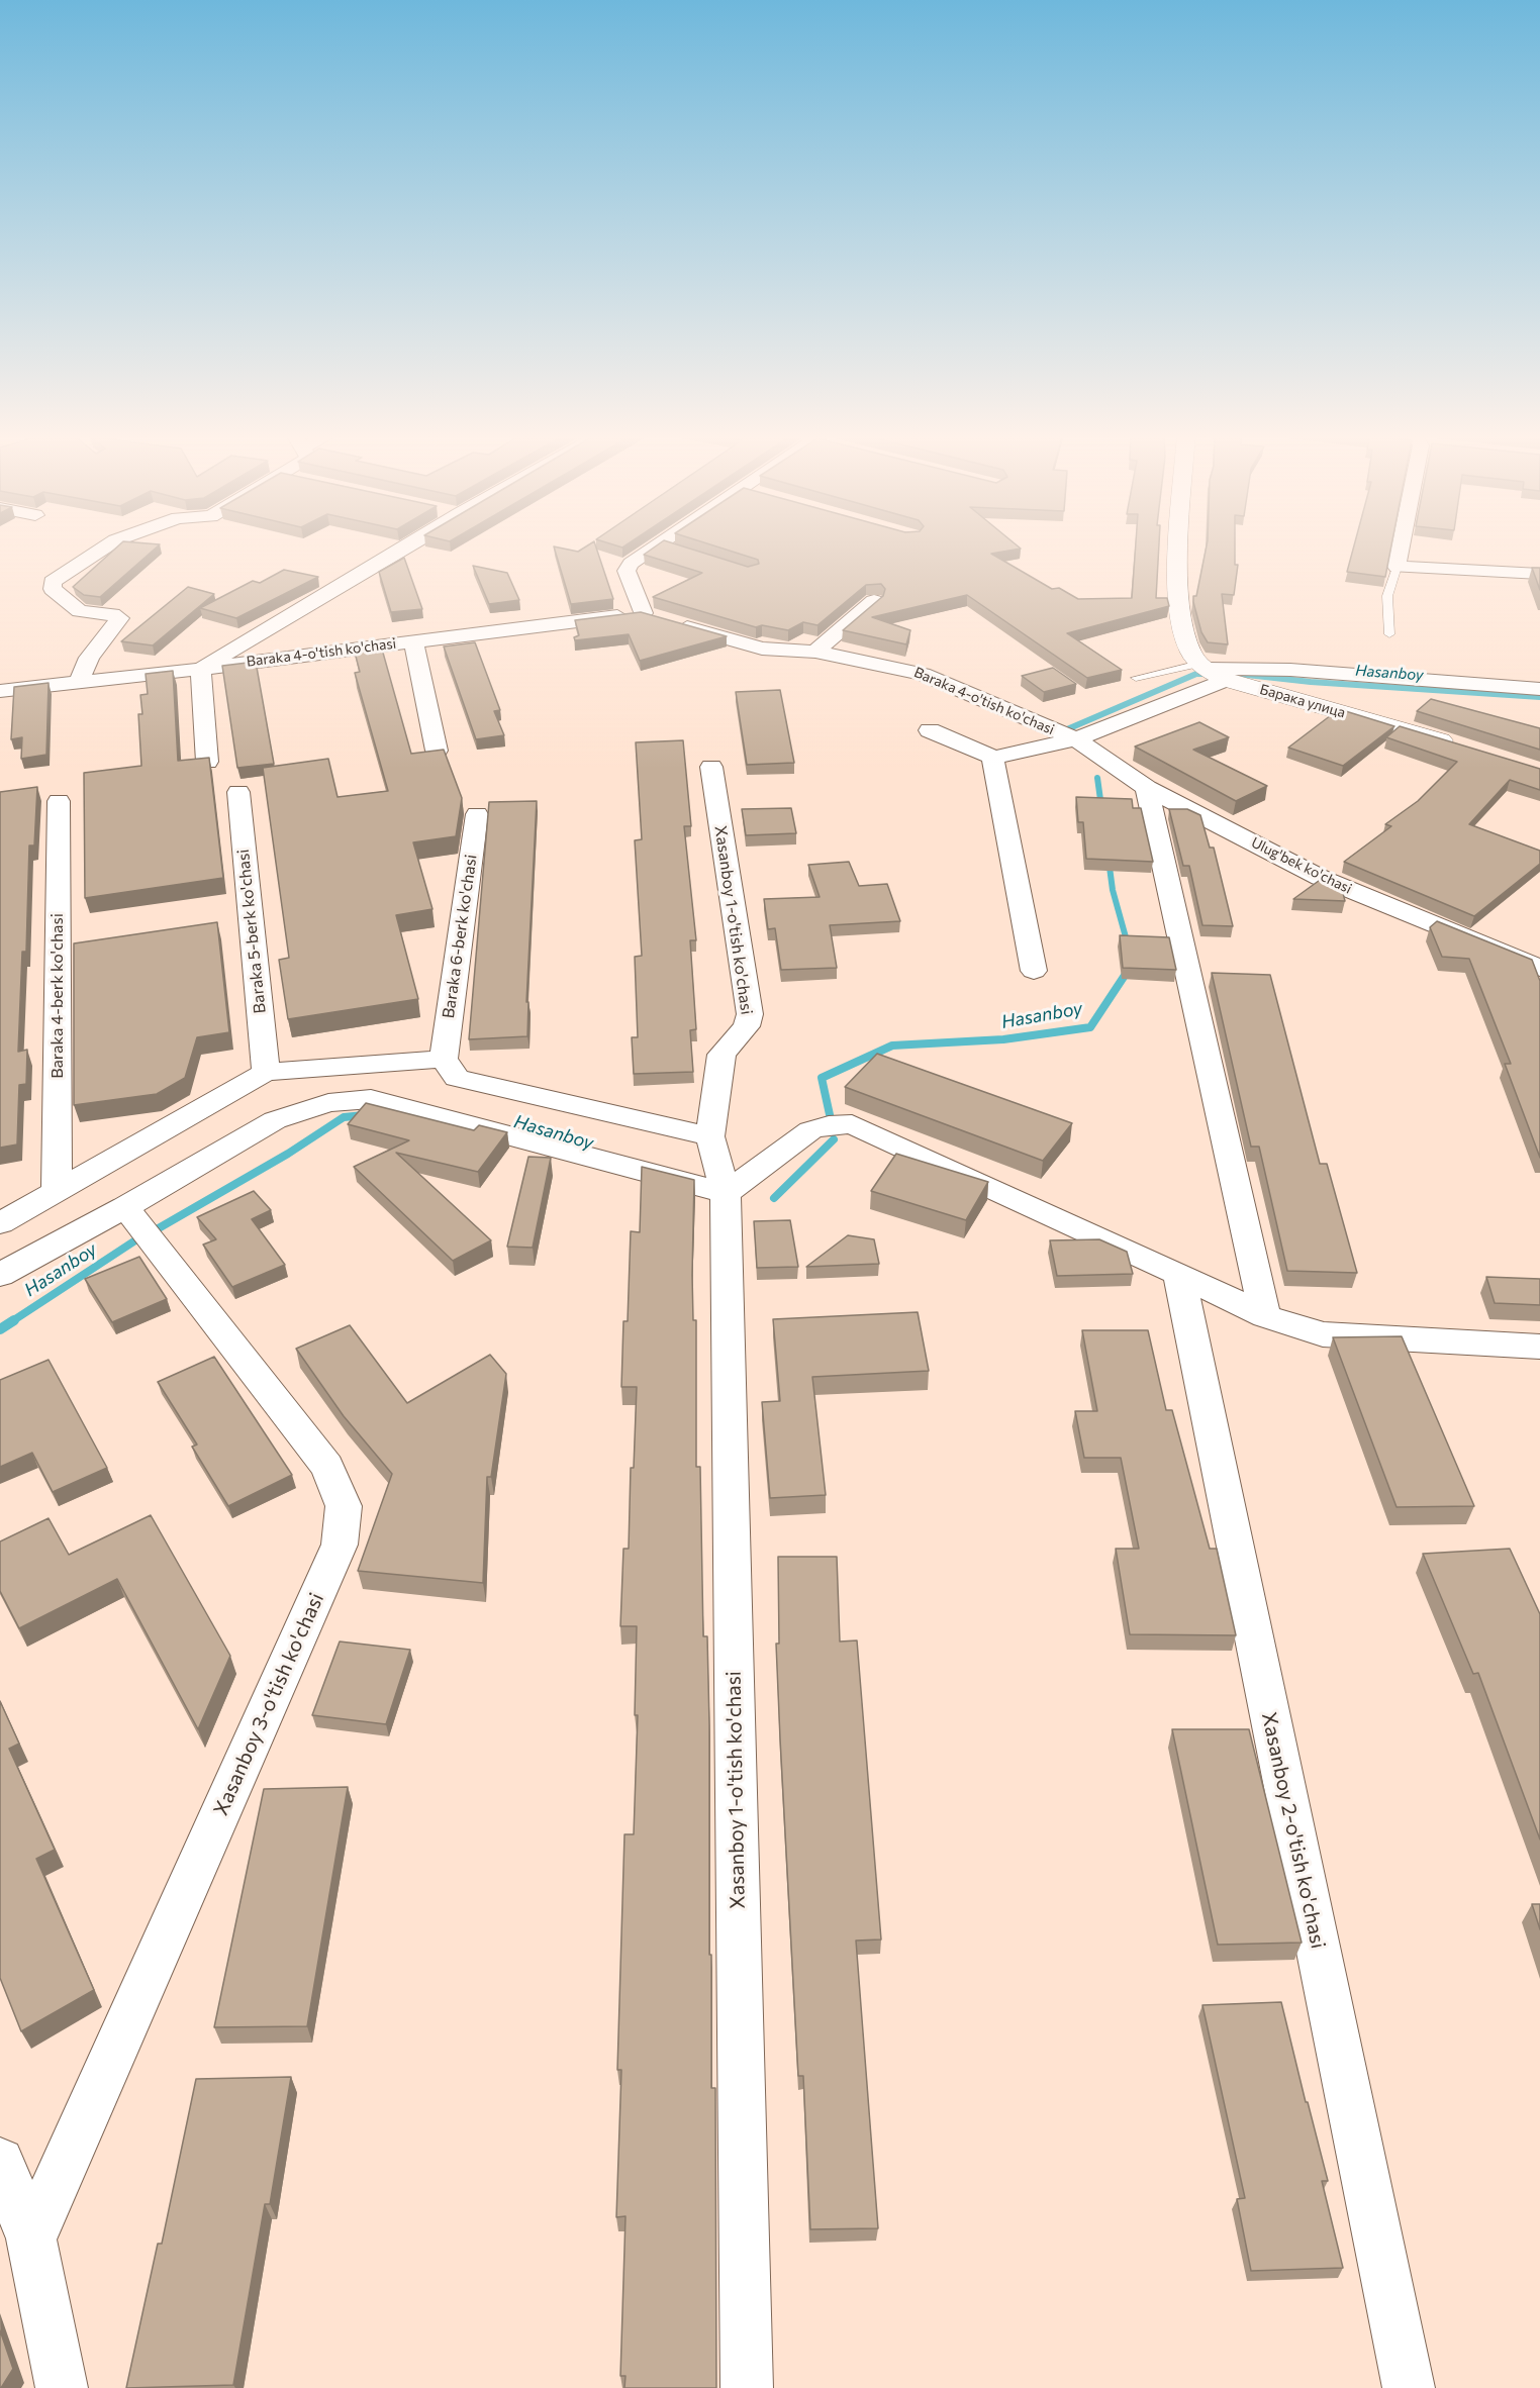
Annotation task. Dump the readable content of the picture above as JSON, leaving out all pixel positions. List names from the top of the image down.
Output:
{
  "streets": {
    "main road": ["Барака улица"],
    "street": [
      "Baraka 4-o'tish ko'chasi",
      "Ulug'bek ko'chasi",
      "Xasanboy 1-o'tish ko'chasi",
      "Baraka 5-berk ko'chasi",
      "Baraka 6-berk ko'chasi",
      "Baraka 4-berk ko'chasi",
      "Xasanboy 3-o'tish ko'chasi",
      "Xasanboy 2-o'tish ko'chasi"
    ]
  },
  "crossings": [
    ["Baraka 4-o'tish ko'chasi", "Ulug'bek ko'chasi"]
  ],
  "water": ["Hasanboy"]
}
